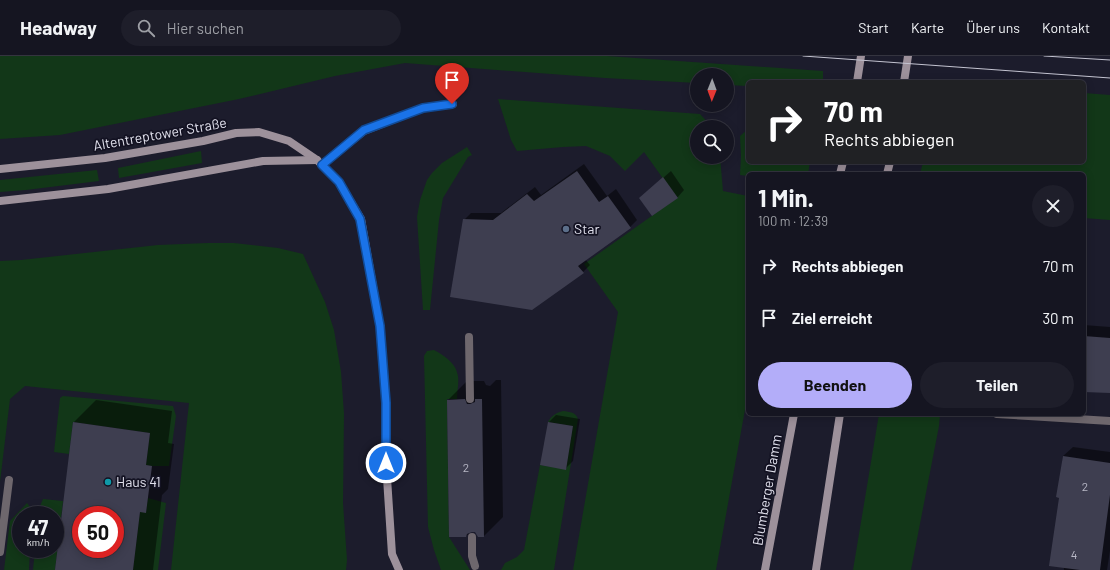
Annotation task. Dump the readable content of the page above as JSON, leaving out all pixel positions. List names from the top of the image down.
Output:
{
  "streets": {
    "main road": ["Altentreptower Straße", "Blumberger Damm"]
  },
  "places": ["Star", "Haus 41"],
  "house_numbers": ["2", "2", "4"],
  "north": "bottom",
  "page": {
    "header": "Headway",
    "search": "Hier suchen",
    "nav": [
      "Start",
      "Karte",
      "Über uns",
      "Kontakt"
    ],
    "turn": ["70 m", "Rechts abbiegen"],
    "heading": ["1 Min.", "100 m · 12:39"],
    "list": [
      {
        "name": "Rechts abbiegen",
        "value": "70 m"
      },
      {
        "name": "Ziel erreicht",
        "value": "30 m"
      }
    ],
    "buttons": ["Beenden", "Teilen"],
    "speed": "47 km/h",
    "limit": "50"
  }
}
